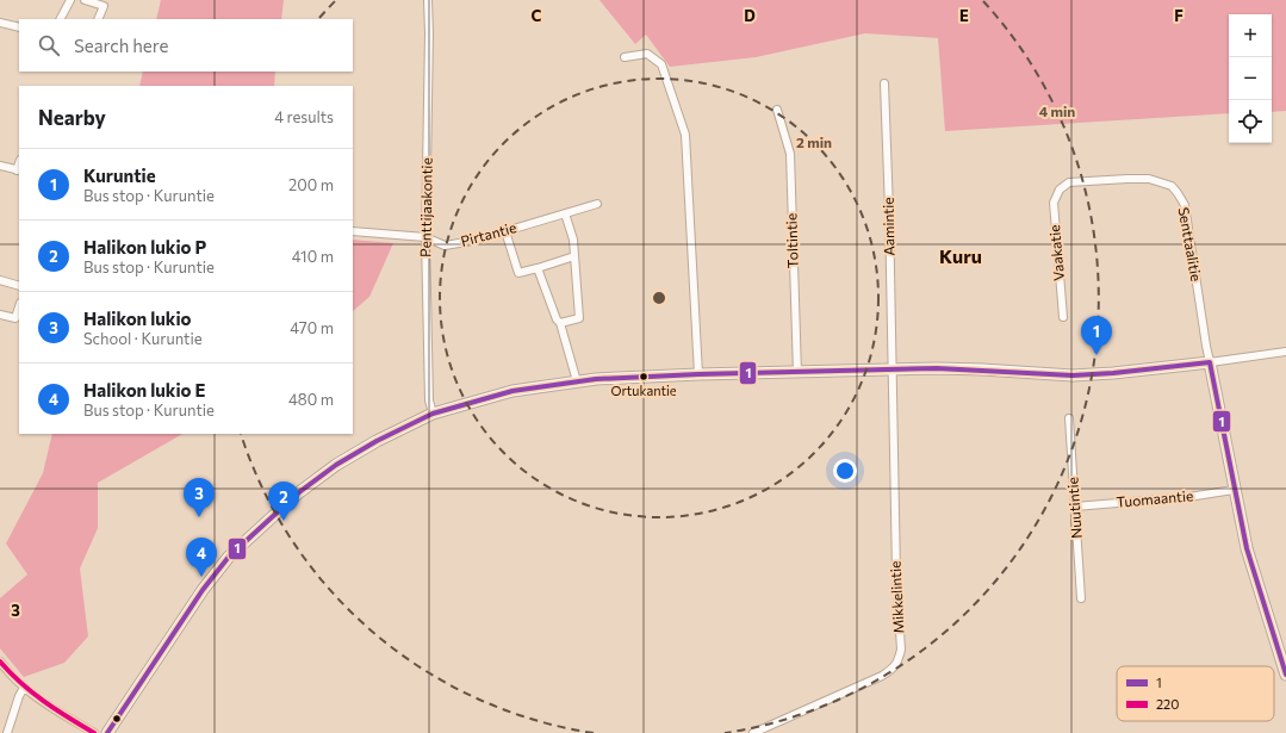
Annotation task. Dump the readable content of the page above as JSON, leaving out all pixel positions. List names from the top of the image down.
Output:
{
  "streets": {
    "street": [
      "Penttijaakontie",
      "Aamintie",
      "Pirtantie",
      "Toltintie",
      "Senttaalitie",
      "Vaakatie",
      "Tuomaantie",
      "Nuutintie",
      "Mikkelintie"
    ]
  },
  "crossings": [
    ["Penttijaakontie", "Pirtantie"],
    ["Aamintie", "Mikkelintie"],
    ["Senttaalitie", "Vaakatie"],
    ["Tuomaantie", "Nuutintie"]
  ],
  "districts": ["Kuru"],
  "places": ["Ortukantie"],
  "lines": ["transit line 1", "transit line 220"],
  "legend": ["1", "220"],
  "page": {
    "map_buttons": ["+", "−"],
    "search": "Search here",
    "heading": ["Nearby", "4 results"],
    "list": [
      {
        "mark": "1",
        "name": "Kuruntie",
        "note": "Bus stop · Kuruntie",
        "value": "200 m"
      },
      {
        "mark": "2",
        "name": "Halikon lukio P",
        "note": "Bus stop · Kuruntie",
        "value": "410 m"
      },
      {
        "mark": "3",
        "name": "Halikon lukio",
        "note": "School · Kuruntie",
        "value": "470 m"
      },
      {
        "mark": "4",
        "name": "Halikon lukio E",
        "note": "Bus stop · Kuruntie",
        "value": "480 m"
      }
    ],
    "pins": [
      "1",
      "3",
      "2",
      "4"
    ]
  },
  "grid": {
    "columns": [
      "C",
      "D",
      "E",
      "F"
    ],
    "rows": ["3"]
  },
  "rings": ["4 min", "2 min"]
}
